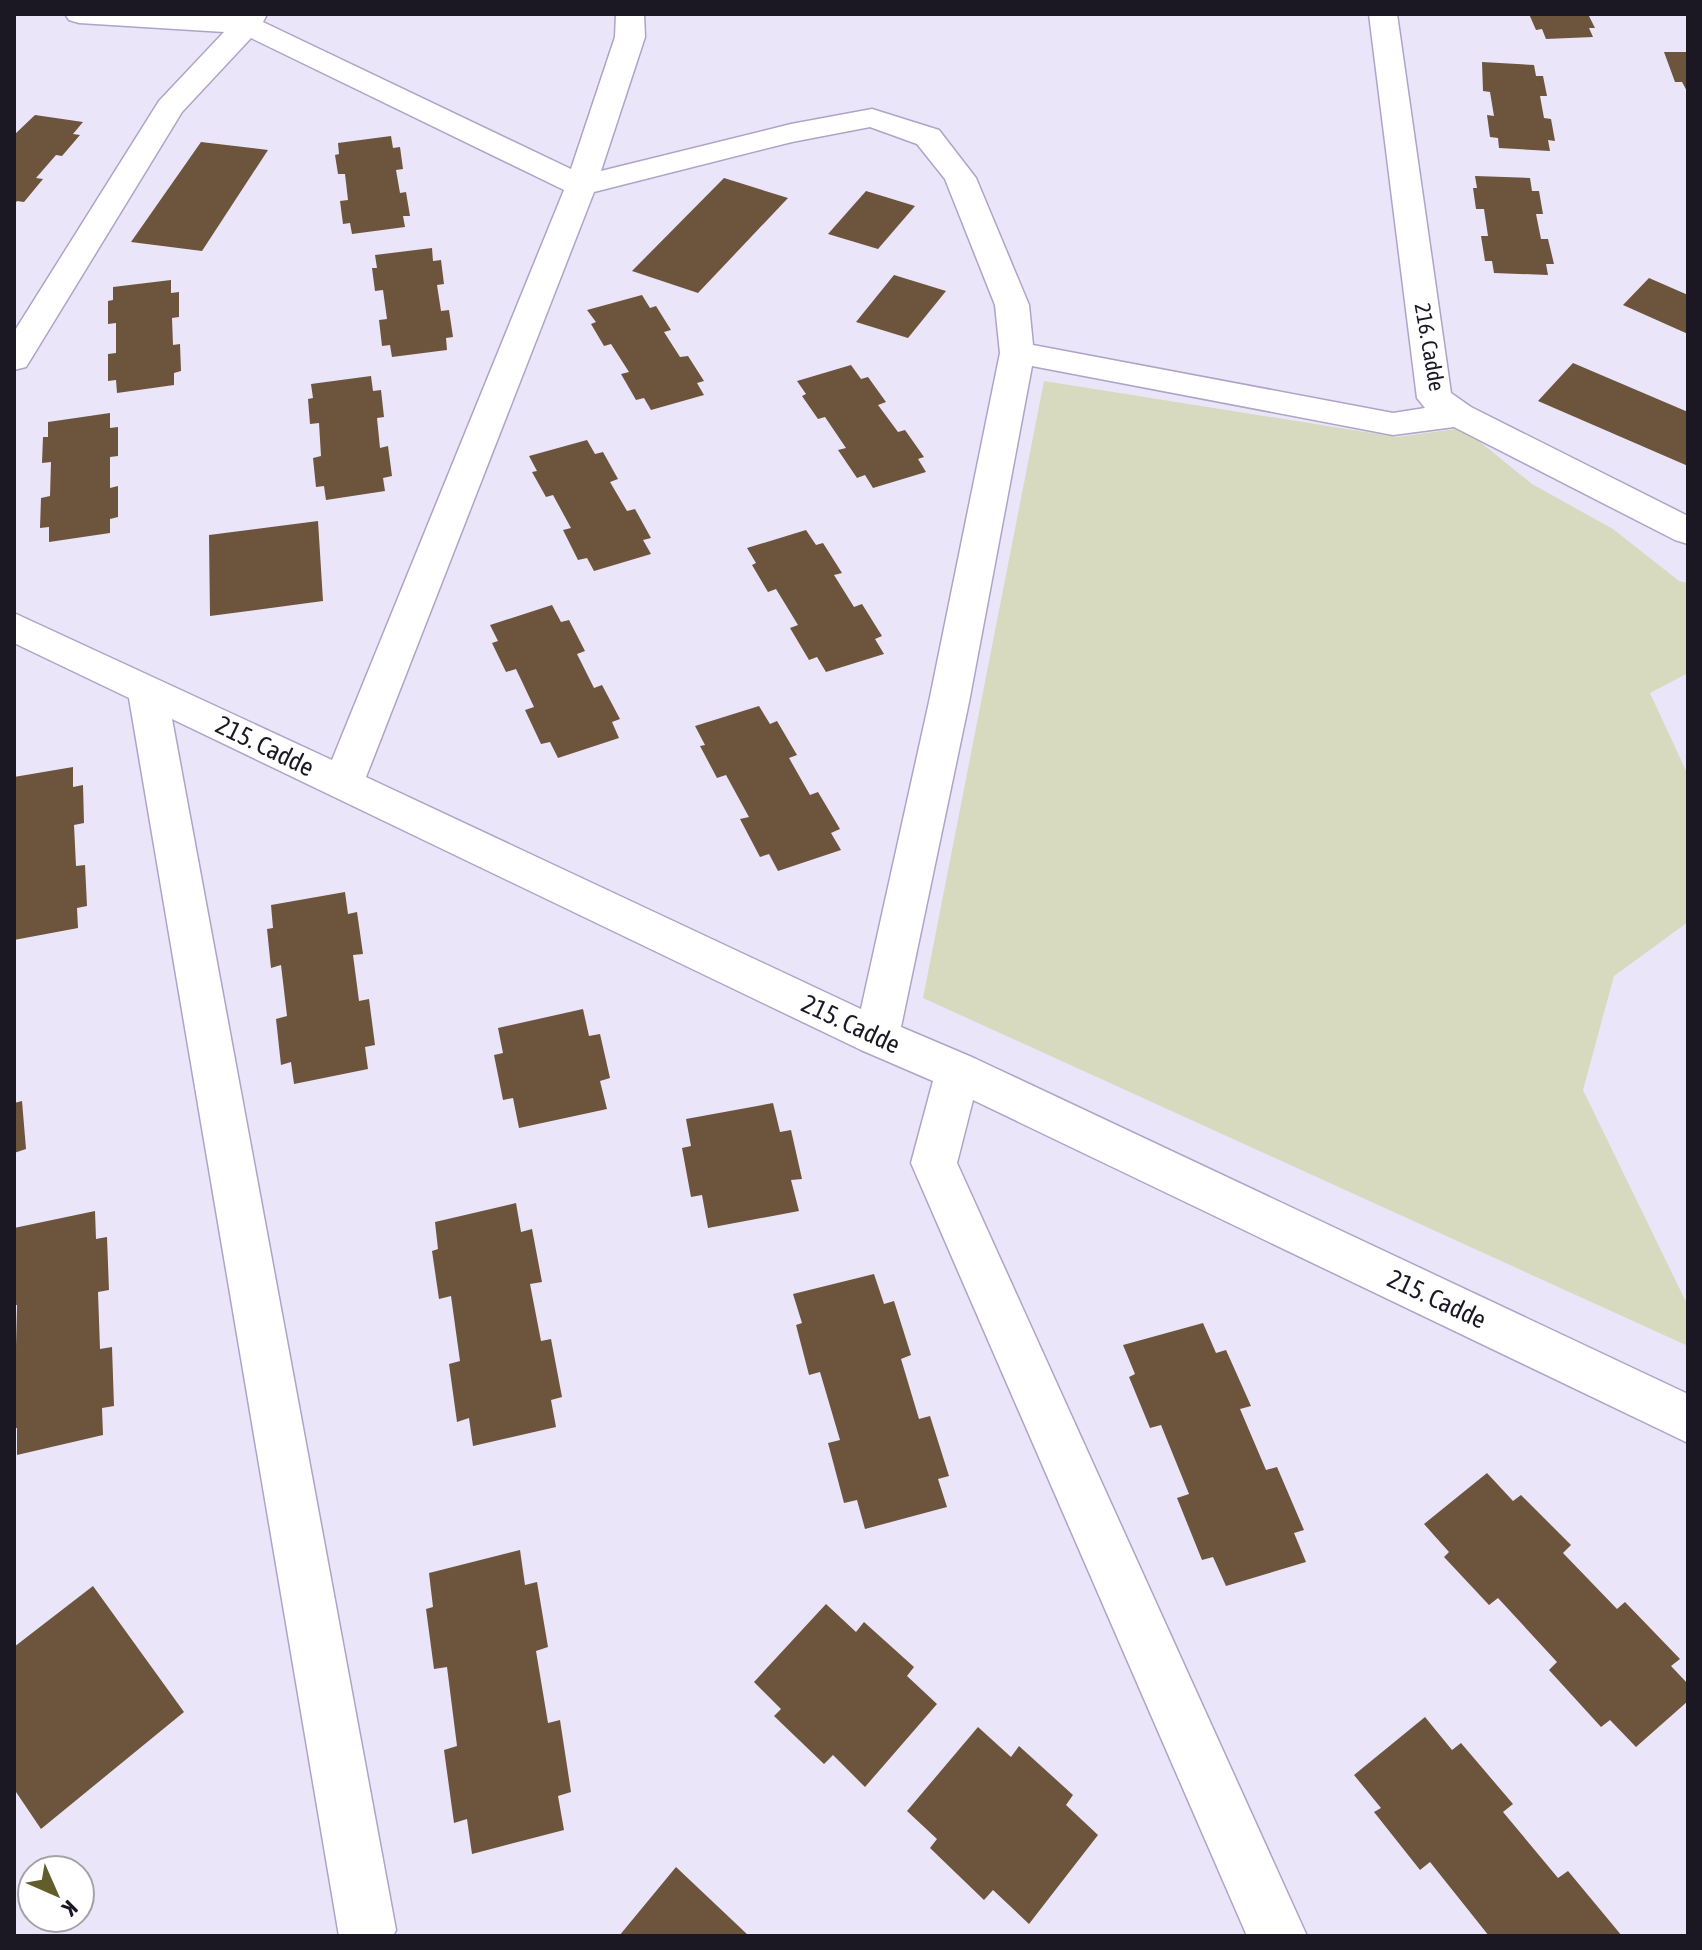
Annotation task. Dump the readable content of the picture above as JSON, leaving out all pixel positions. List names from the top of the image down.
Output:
{
  "streets": {
    "street": ["216. Cadde", "215. Cadde"]
  },
  "north": "bottom right"
}
